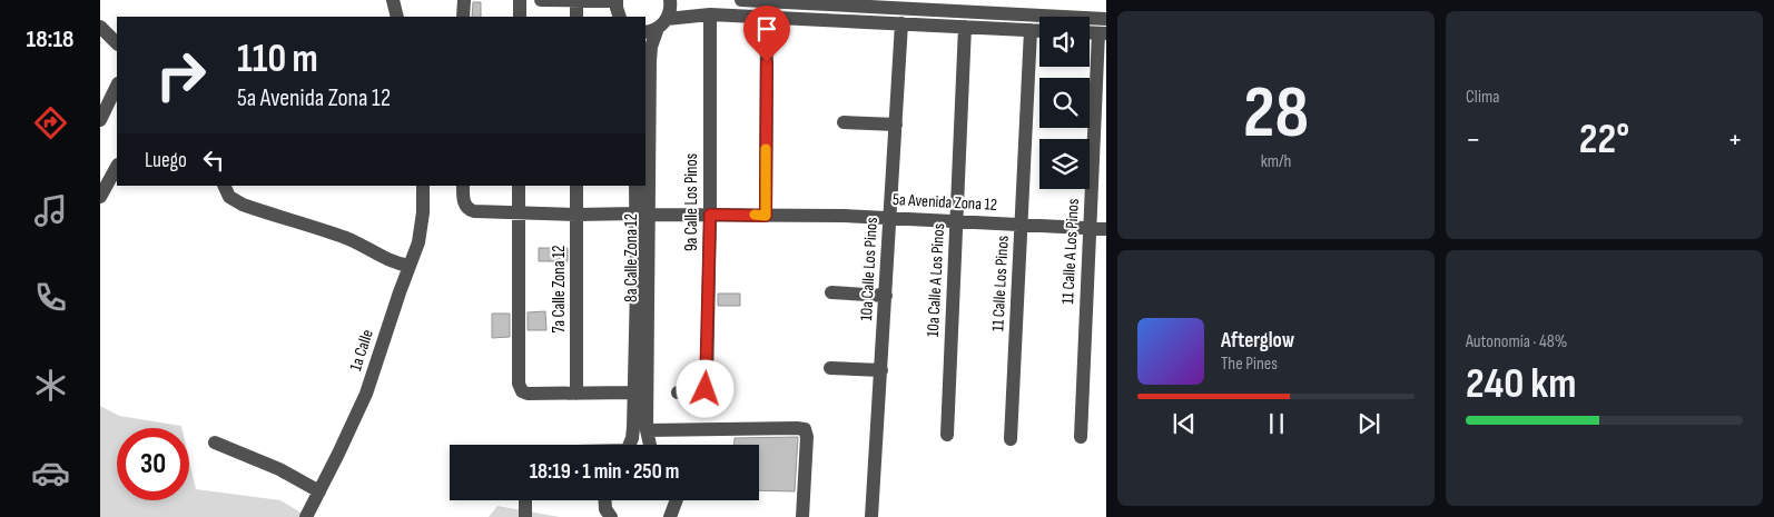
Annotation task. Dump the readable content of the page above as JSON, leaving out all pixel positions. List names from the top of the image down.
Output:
{
  "streets": {
    "street": [
      "9a Calle Los Pinos",
      "5a Avenida Zona 12",
      "11 Calle A Los Pinos",
      "8a Calle Zona 12",
      "10a Calle Los Pinos",
      "10a Calle A Los Pinos",
      "11 Calle Los Pinos",
      "7a Calle Zona 12",
      "1a Calle"
    ]
  },
  "crossings": [
    ["9a Calle Los Pinos", "5a Avenida Zona 12"],
    ["5a Avenida Zona 12", "11 Calle A Los Pinos"],
    ["5a Avenida Zona 12", "8a Calle Zona 12"],
    ["5a Avenida Zona 12", "10a Calle Los Pinos"],
    ["5a Avenida Zona 12", "10a Calle A Los Pinos"],
    ["5a Avenida Zona 12", "11 Calle Los Pinos"],
    ["5a Avenida Zona 12", "7a Calle Zona 12"]
  ],
  "page": {
    "tabs": "18:18",
    "tile": [
      ["28", "km/h"],
      "Clima",
      ["Autonomía · 48%", "240 km"]
    ],
    "turn": ["110 m", "5a Avenida Zona 12"],
    "heat": ["−", "22°", "+"],
    "then": "Luego",
    "song": ["Afterglow", "The Pines"],
    "limit": "30",
    "trip": "18:19 · 1 min · 250 m"
  }
}
